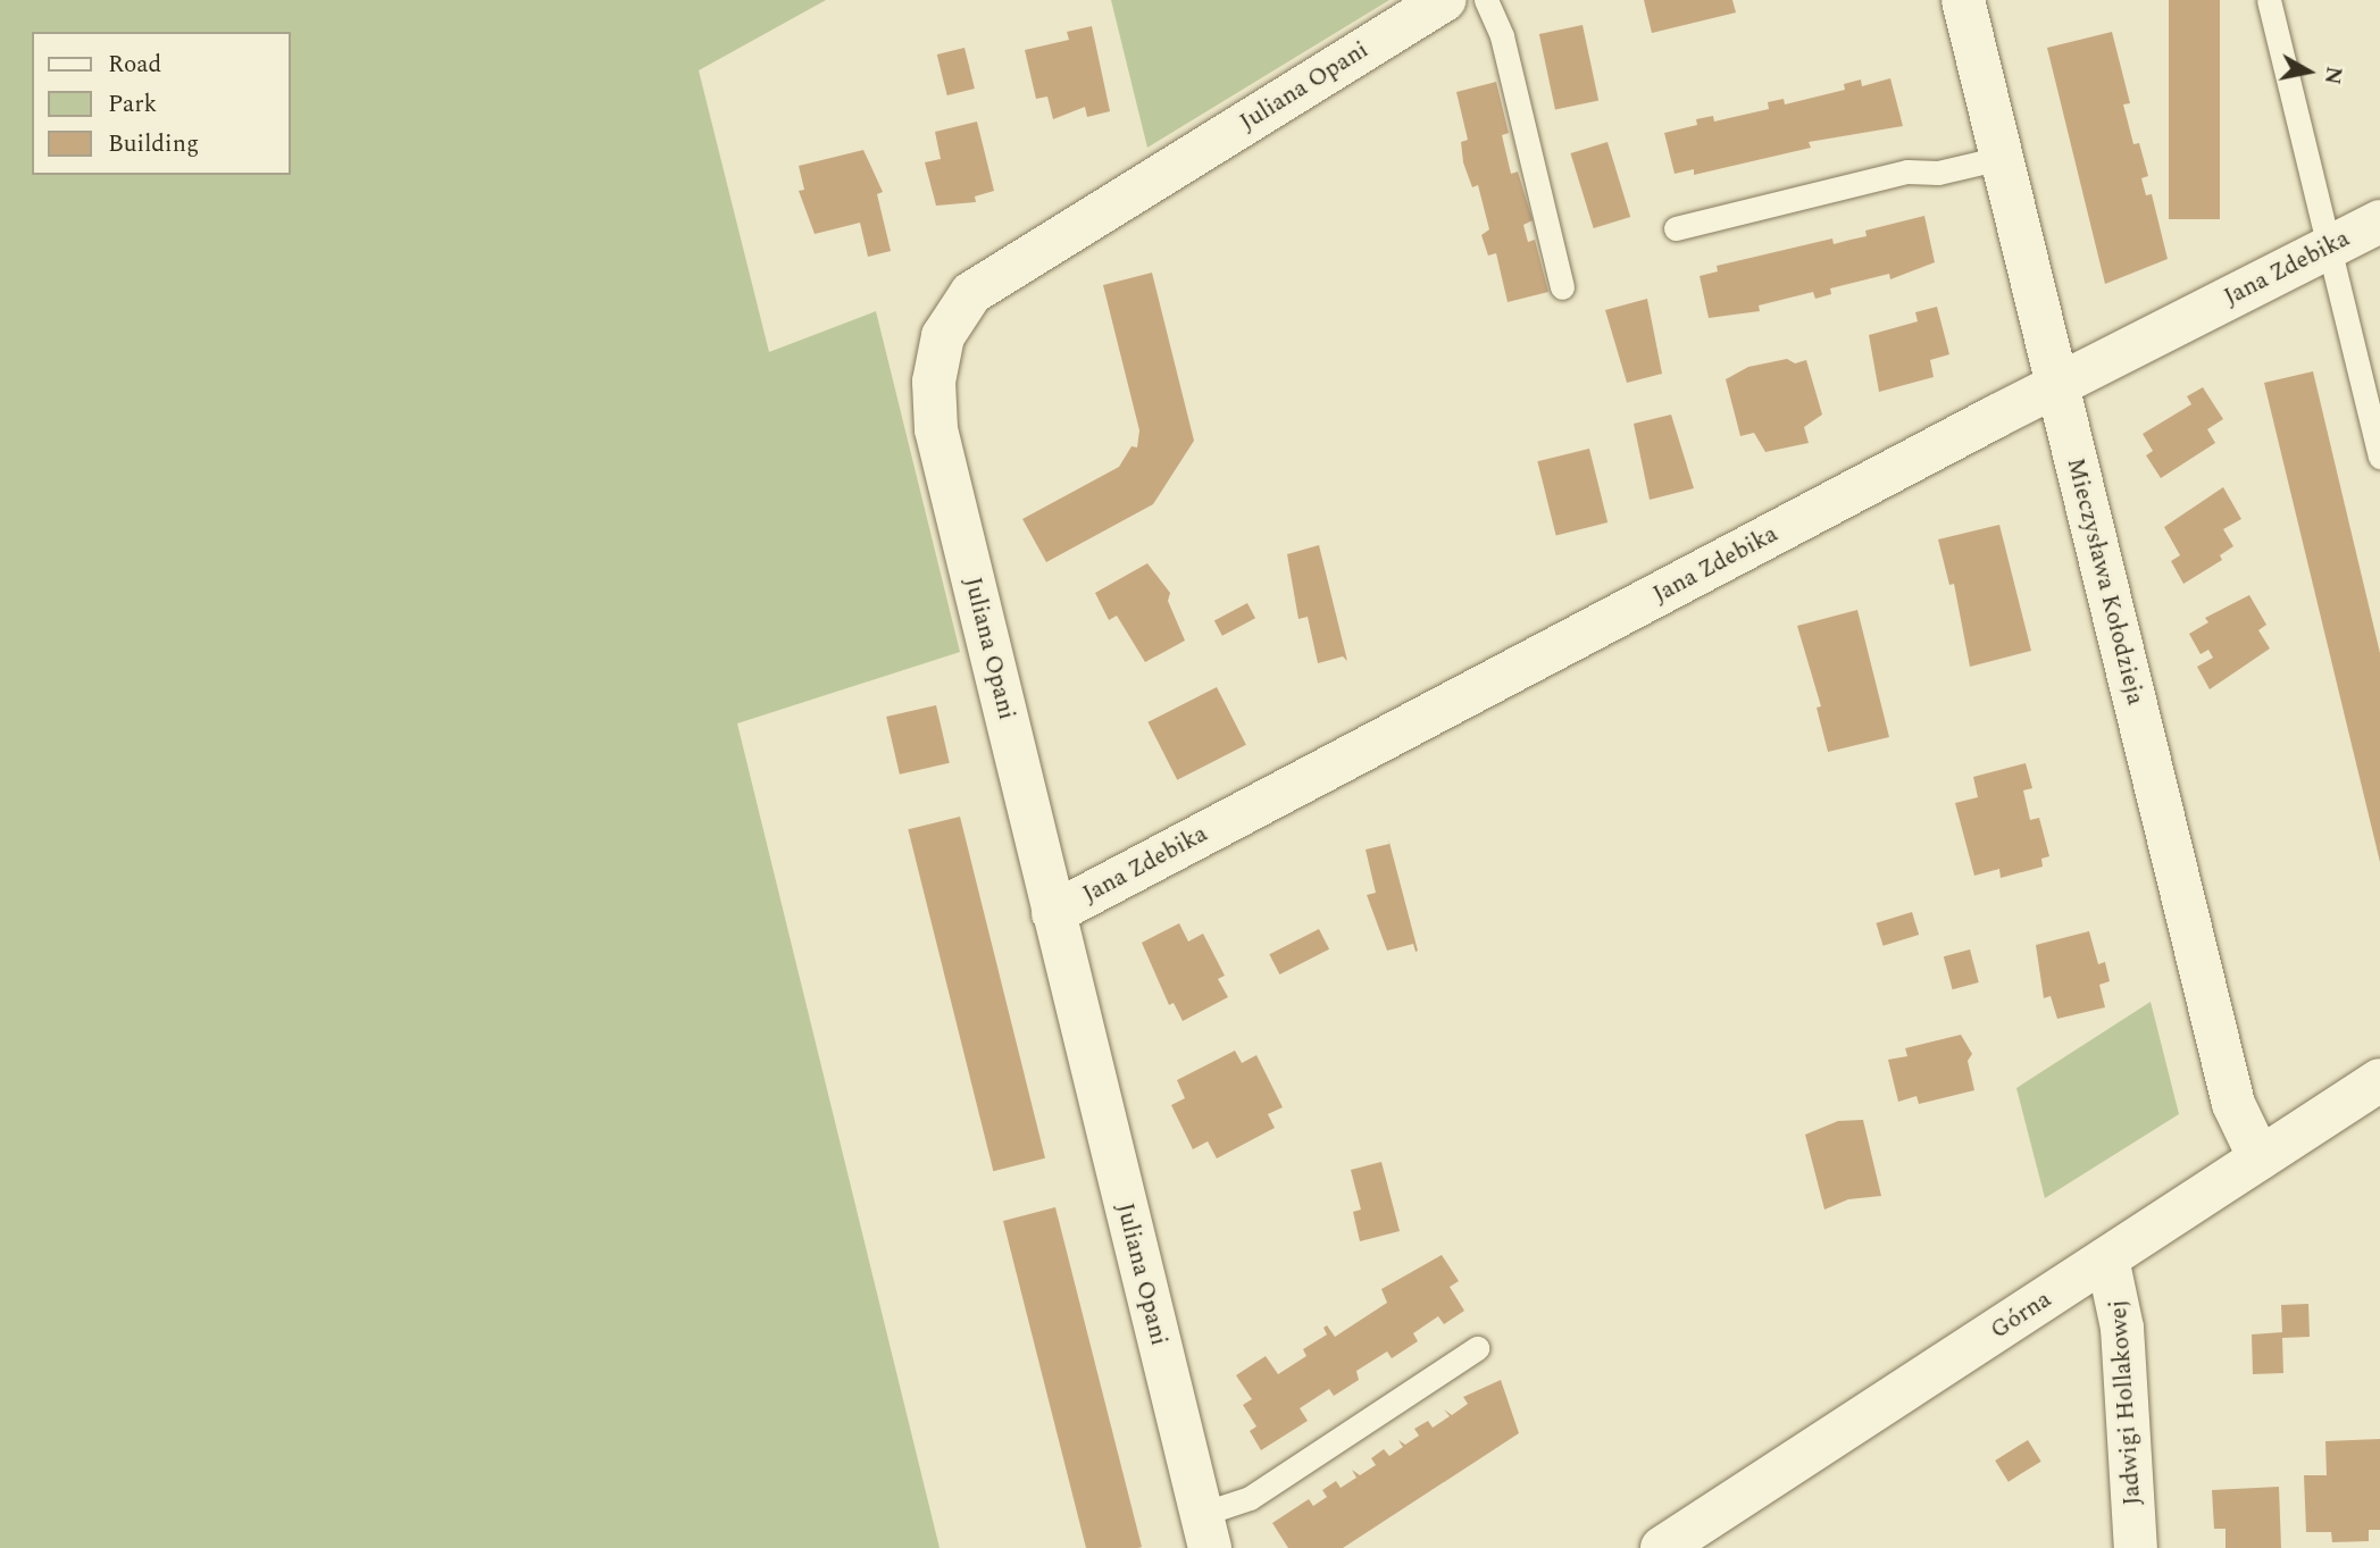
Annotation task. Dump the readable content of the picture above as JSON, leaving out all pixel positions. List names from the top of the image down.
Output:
{
  "streets": {
    "street": [
      "Juliana Opani",
      "Jana Zdebika",
      "Mieczysława Kołodzieja",
      "Górna",
      "Jadwigi Hollakowej"
    ]
  },
  "crossings": [
    ["Juliana Opani", "Jana Zdebika"],
    ["Jana Zdebika", "Mieczysława Kołodzieja"],
    ["Mieczysława Kołodzieja", "Górna"],
    ["Górna", "Jadwigi Hollakowej"]
  ],
  "legend": ["Road", "Park", "Building"],
  "north": "right"
}
